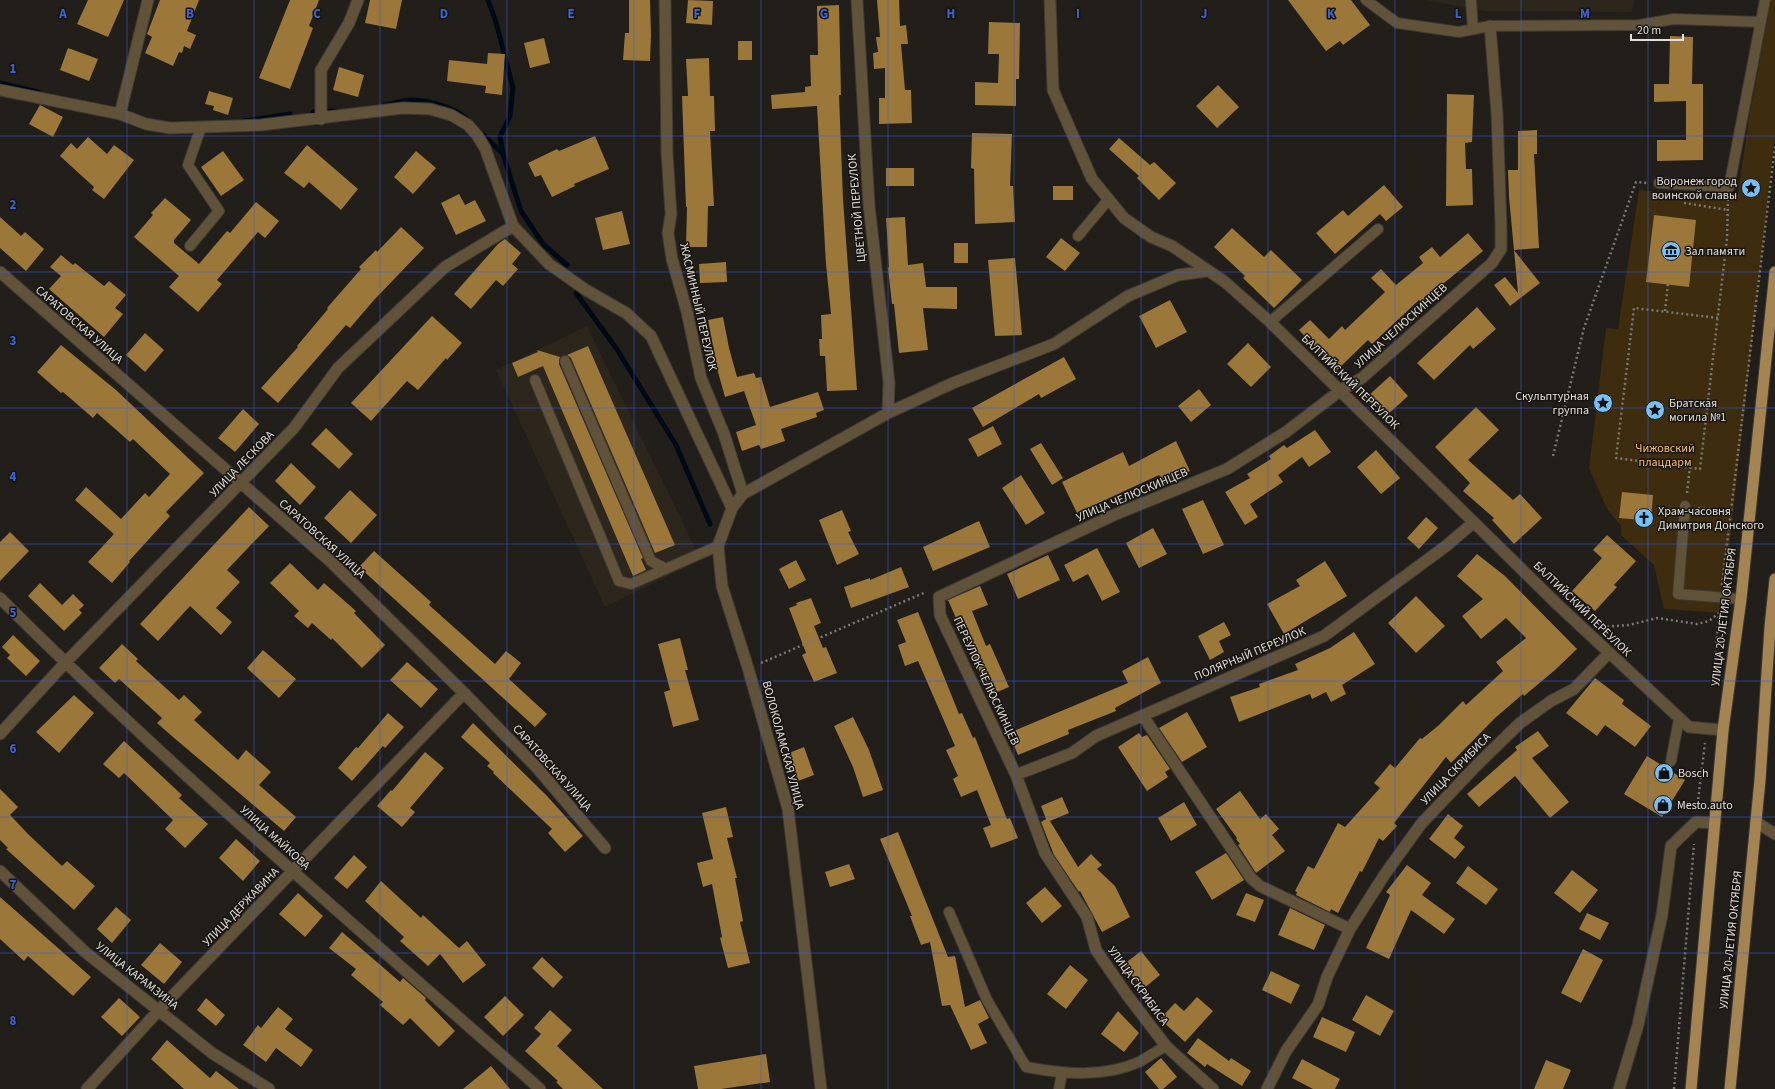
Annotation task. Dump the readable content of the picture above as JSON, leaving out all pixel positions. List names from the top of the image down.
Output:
{
  "streets": {
    "main road": ["УЛИЦА 20-ЛЕТИЯ ОКТЯБРЯ"],
    "street": [
      "ЦВЕТНОЙ ПЕРЕУЛОК",
      "ЖАСМИННЫЙ ПЕРЕУЛОК",
      "САРАТОВСКАЯ УЛИЦА",
      "УЛИЦА ЧЕЛЮСКИНЦЕВ",
      "БАЛТИЙСКИЙ ПЕРЕУЛОК",
      "УЛИЦА ЛЕСКОВА",
      "ПОЛЯРНЫЙ ПЕРЕУЛОК",
      "ПЕРЕУЛОК ЧЕЛЮСКИНЦЕВ",
      "ВОЛОКОЛАМСКАЯ УЛИЦА",
      "УЛИЦА СКРИБИСА",
      "УЛИЦА МАЙКОВА",
      "УЛИЦА ДЕРЖАВИНА",
      "УЛИЦА КАРАМЗИНА"
    ]
  },
  "crossings": [
    ["ЖАСМИННЫЙ ПЕРЕУЛОК", "ВОЛОКОЛАМСКАЯ УЛИЦА"],
    ["САРАТОВСКАЯ УЛИЦА", "УЛИЦА ЛЕСКОВА"],
    ["САРАТОВСКАЯ УЛИЦА", "УЛИЦА ДЕРЖАВИНА"],
    ["УЛИЦА ЧЕЛЮСКИНЦЕВ", "БАЛТИЙСКИЙ ПЕРЕУЛОК"],
    ["УЛИЦА ЧЕЛЮСКИНЦЕВ", "ПЕРЕУЛОК ЧЕЛЮСКИНЦЕВ"],
    ["БАЛТИЙСКИЙ ПЕРЕУЛОК", "УЛИЦА 20-ЛЕТИЯ ОКТЯБРЯ"],
    ["БАЛТИЙСКИЙ ПЕРЕУЛОК", "ПОЛЯРНЫЙ ПЕРЕУЛОК"],
    ["БАЛТИЙСКИЙ ПЕРЕУЛОК", "УЛИЦА СКРИБИСА"],
    ["УЛИЦА ЛЕСКОВА", "УЛИЦА МАЙКОВА"],
    ["ПОЛЯРНЫЙ ПЕРЕУЛОК", "ПЕРЕУЛОК ЧЕЛЮСКИНЦЕВ"],
    ["ПОЛЯРНЫЙ ПЕРЕУЛОК", "УЛИЦА СКРИБИСА"],
    ["ПЕРЕУЛОК ЧЕЛЮСКИНЦЕВ", "УЛИЦА СКРИБИСА"],
    ["УЛИЦА МАЙКОВА", "УЛИЦА ДЕРЖАВИНА"],
    ["УЛИЦА ДЕРЖАВИНА", "УЛИЦА КАРАМЗИНА"]
  ],
  "parks": ["Чижовский плацдарм"],
  "places": {
    "place": ["Воронеж город воинской славы", "Скульптурная группа", "Братская могила №1"],
    "museum": ["Зал памяти"],
    "church": ["Храм-часовня Димитрия Донского"],
    "shop": ["Bosch", "Mesto.auto"]
  },
  "scale_bar": "20 m",
  "grid": {
    "columns": [
      "A",
      "B",
      "C",
      "D",
      "E",
      "F",
      "G",
      "H",
      "I",
      "J",
      "K",
      "L",
      "M"
    ],
    "rows": [
      "1",
      "2",
      "3",
      "4",
      "5",
      "6",
      "7",
      "8"
    ]
  }
}
